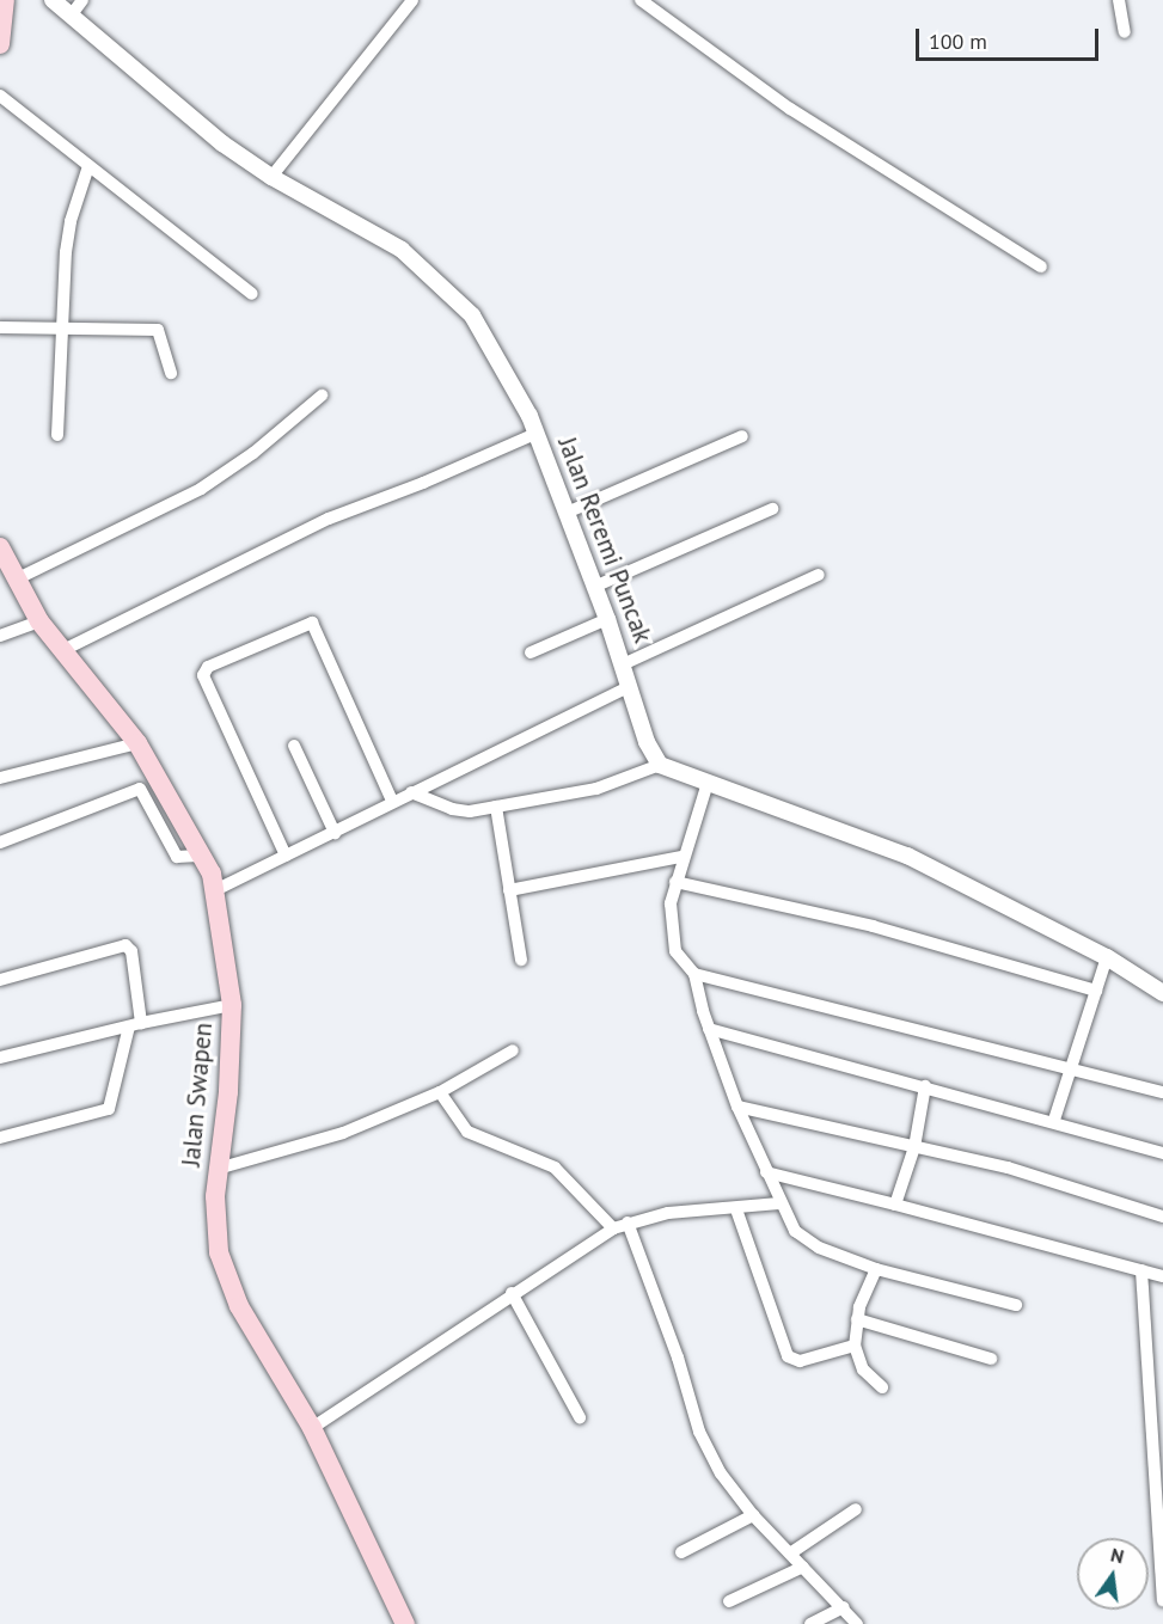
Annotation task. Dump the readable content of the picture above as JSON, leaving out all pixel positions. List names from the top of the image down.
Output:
{
  "streets": {
    "main road": ["Jalan Swapen"],
    "street": ["Jalan Reremi Puncak"]
  },
  "scale_bar": "100 m",
  "north": "top"
}
